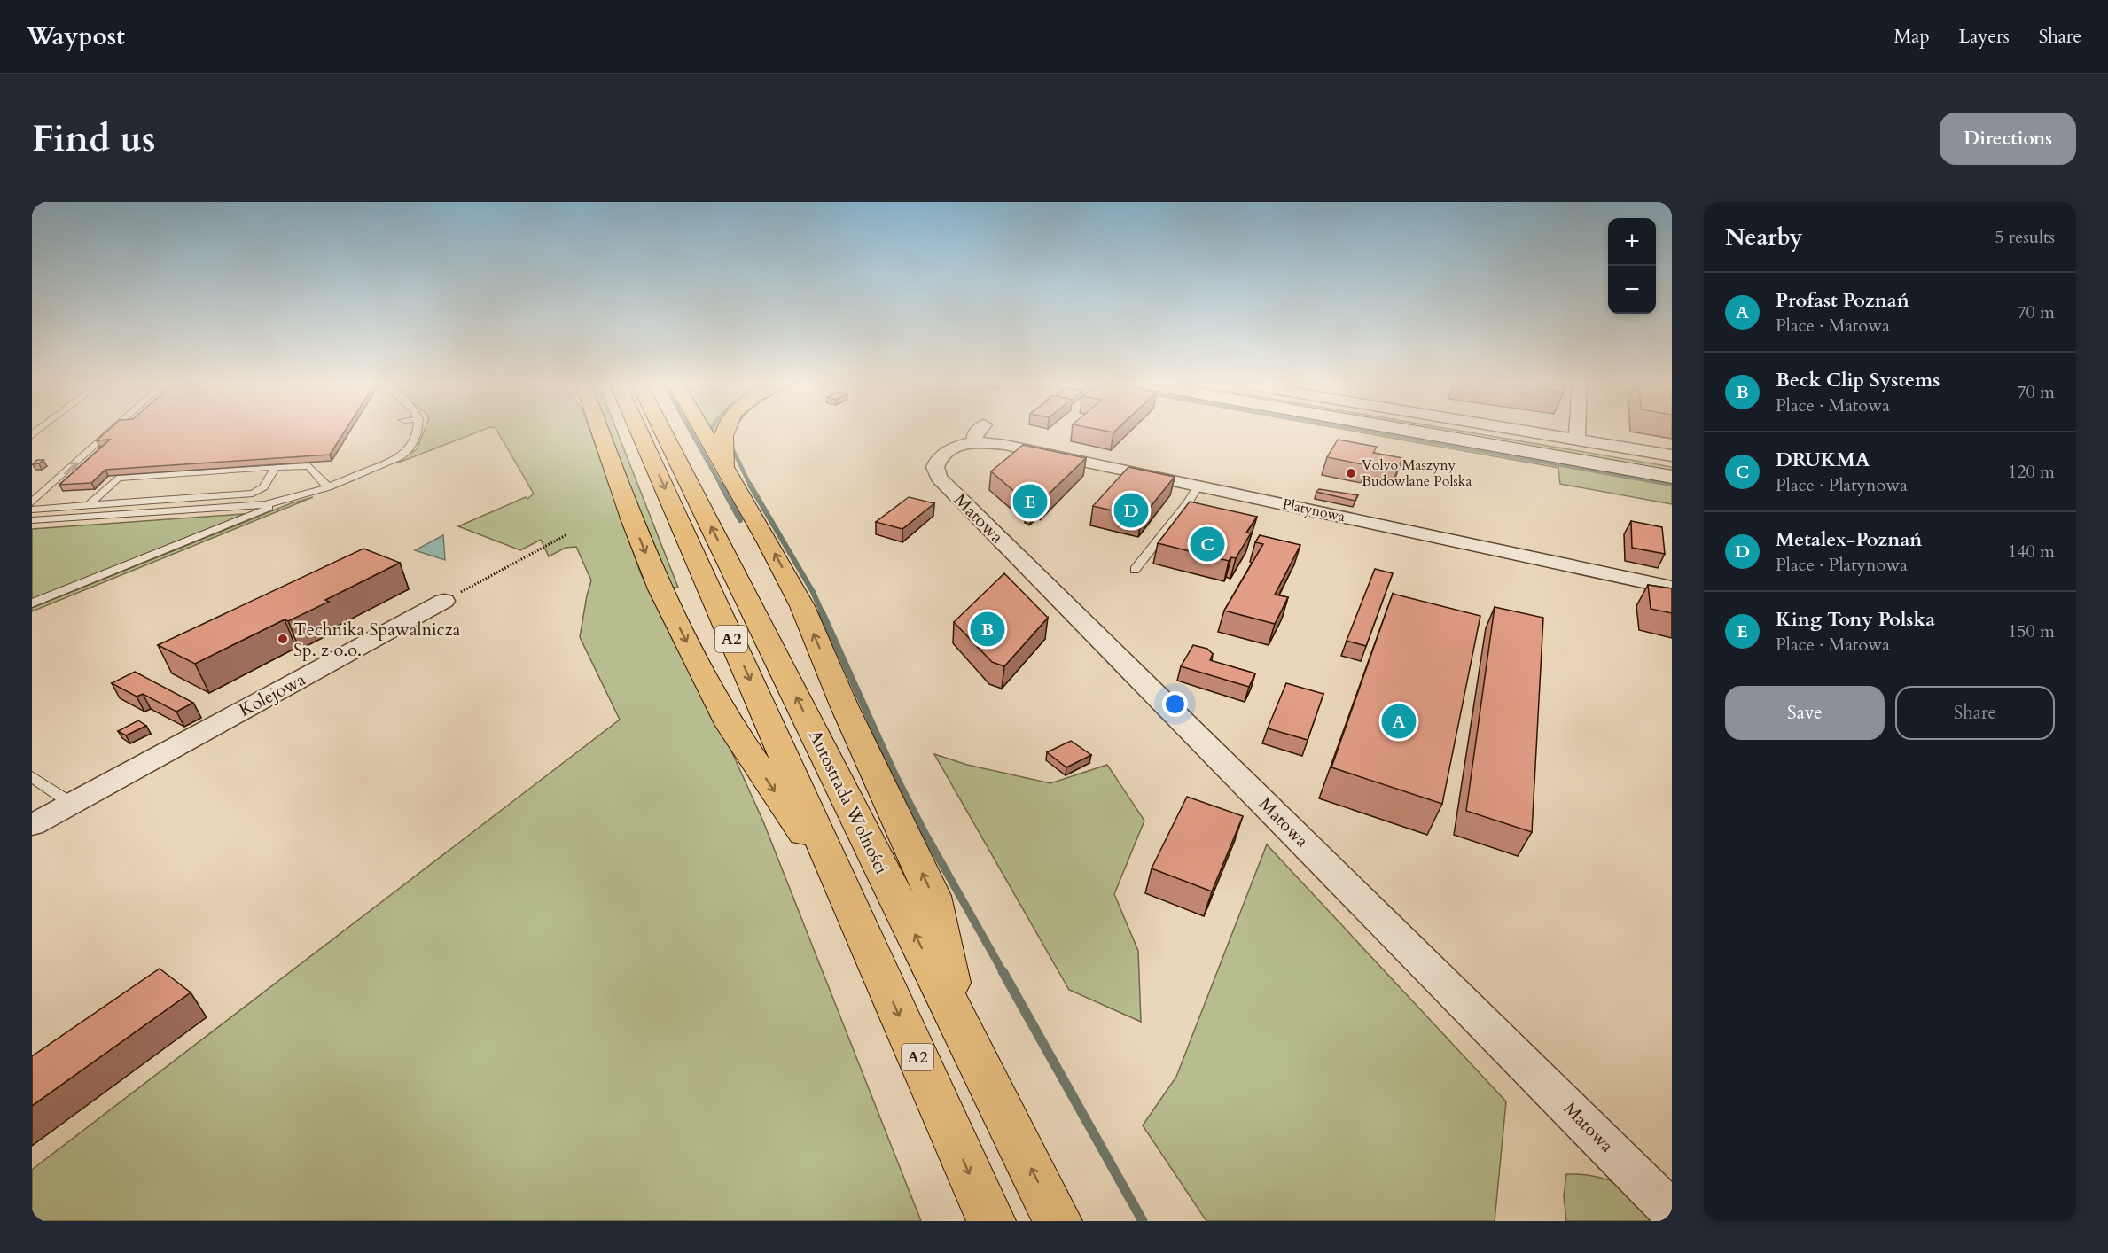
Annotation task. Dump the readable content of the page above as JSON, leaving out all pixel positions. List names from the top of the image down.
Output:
{
  "streets": {
    "highway": ["A2", "Autostrada Wolności"],
    "street": ["Platynowa", "Matowa", "Kolejowa"]
  },
  "crossings": [
    ["Platynowa", "Matowa"]
  ],
  "places": ["Volvo Maszyny Budowlane Polska", "Technika Spawalnicza Sp. z o.o."],
  "page": {
    "header": "Waypost",
    "nav": ["Map", "Layers", "Share"],
    "buttons": [
      "Directions",
      ["Save", "Share"]
    ],
    "title": "Find us",
    "heading": ["Nearby", "5 results"],
    "map_buttons": ["+", "−"],
    "list": [
      {
        "mark": "A",
        "name": "Profast Poznań",
        "note": "Place · Matowa",
        "value": "70 m"
      },
      {
        "mark": "B",
        "name": "Beck Clip Systems",
        "note": "Place · Matowa",
        "value": "70 m"
      },
      {
        "mark": "C",
        "name": "DRUKMA",
        "note": "Place · Platynowa",
        "value": "120 m"
      },
      {
        "mark": "D",
        "name": "Metalex-Poznań",
        "note": "Place · Platynowa",
        "value": "140 m"
      },
      {
        "mark": "E",
        "name": "King Tony Polska",
        "note": "Place · Matowa",
        "value": "150 m"
      }
    ],
    "pins": [
      "E",
      "D",
      "C",
      "B",
      "A"
    ]
  }
}
